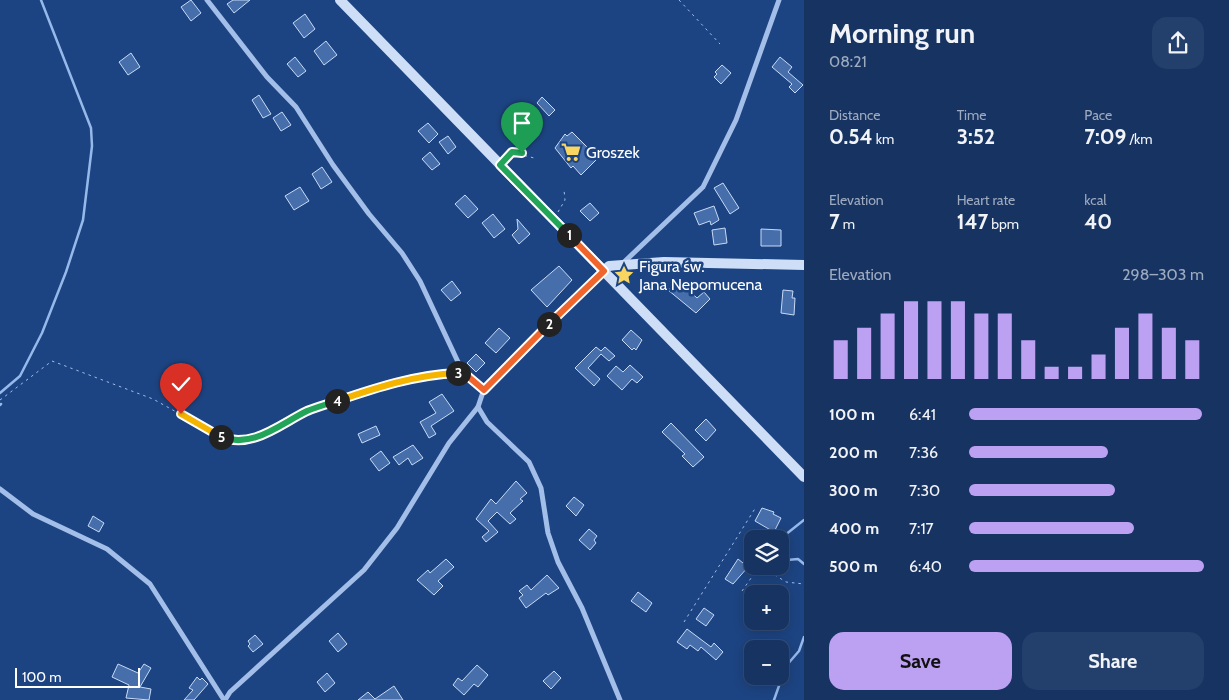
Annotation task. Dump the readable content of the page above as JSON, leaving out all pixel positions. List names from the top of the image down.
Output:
{
  "places": {
    "supermarket": ["Groszek"],
    "place": ["Figura św. Jana Nepomucena"]
  },
  "scale_bar": "100 m",
  "page": {
    "heading": ["Morning run", "08:21"],
    "stats": [
      ["Distance", "0.54 km"],
      ["Time", "3:52"],
      ["Pace", "7:09 /km"],
      ["Elevation", "7 m"],
      ["Heart rate", "147 bpm"],
      ["kcal", "40"]
    ],
    "pins": [
      "1",
      "2",
      "3",
      "4",
      "5"
    ],
    "chart": ["Elevation", "298–303 m"],
    "list": [
      {
        "name": "100 m",
        "note": "6:41"
      },
      {
        "name": "200 m",
        "note": "7:36"
      },
      {
        "name": "300 m",
        "note": "7:30"
      },
      {
        "name": "400 m",
        "note": "7:17"
      },
      {
        "name": "500 m",
        "note": "6:40"
      }
    ],
    "map_buttons": ["+", "−"],
    "buttons": ["Save", "Share"],
    "scale": "100 m"
  }
}
